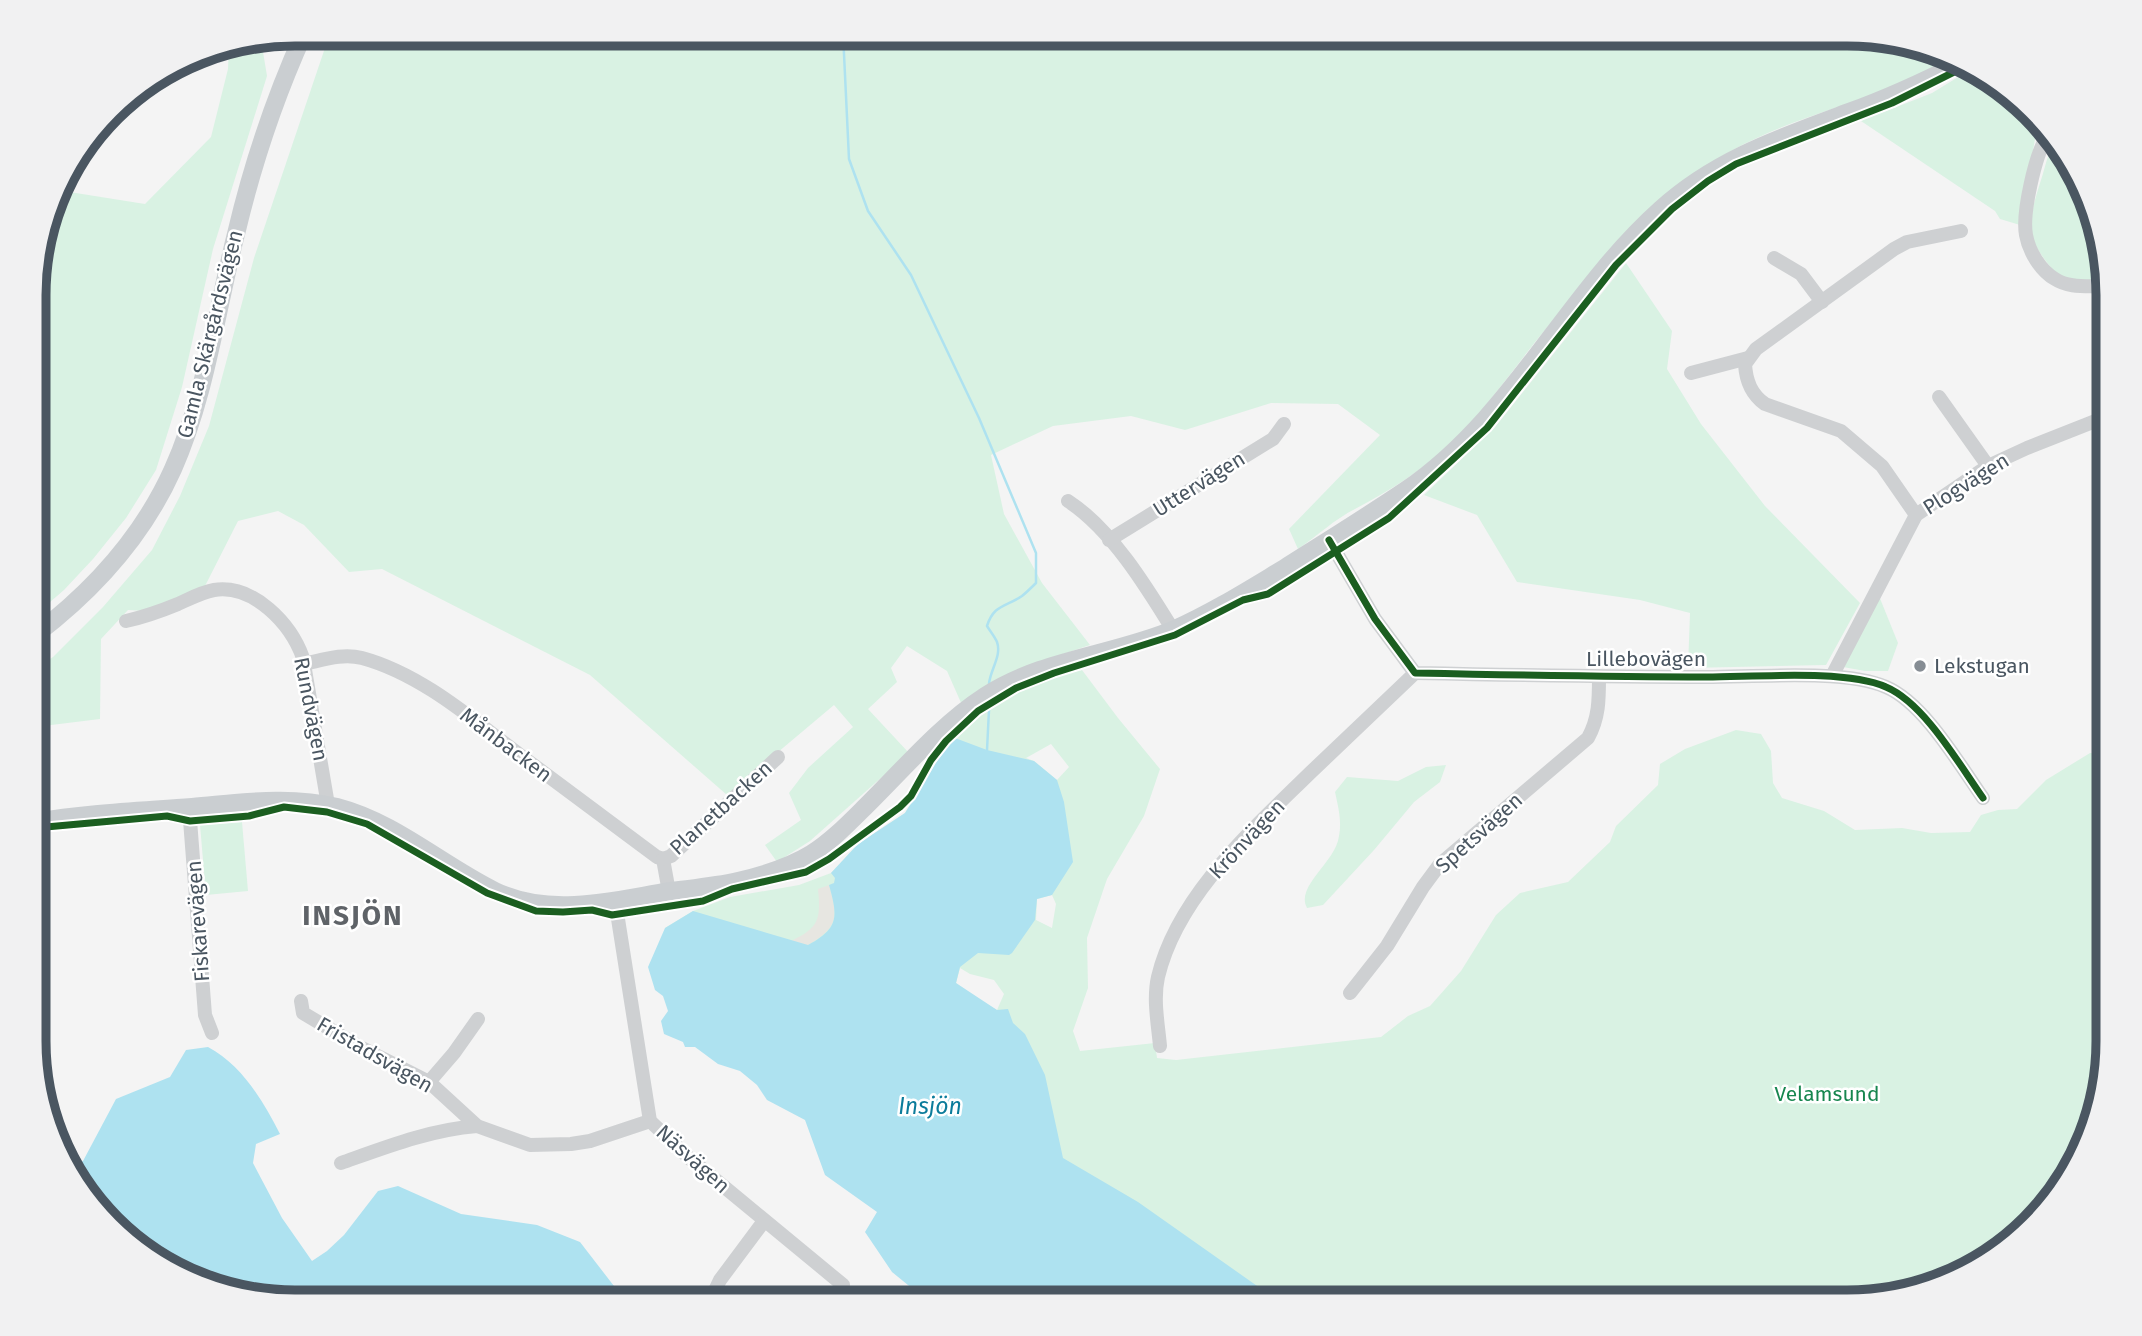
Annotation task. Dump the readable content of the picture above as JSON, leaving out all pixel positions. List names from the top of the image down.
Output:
{
  "streets": {
    "main road": ["Gamla Skärgårdsvägen"],
    "street": [
      "Uttervägen",
      "Plogvägen",
      "Lillebovägen",
      "Rundvägen",
      "Månbacken",
      "Planetbacken",
      "Spetsvägen",
      "Krönvägen",
      "Fiskarevägen",
      "Fristadsvägen",
      "Näsvägen"
    ]
  },
  "crossings": [
    ["Plogvägen", "Lillebovägen"],
    ["Lillebovägen", "Spetsvägen"],
    ["Lillebovägen", "Krönvägen"],
    ["Rundvägen", "Månbacken"],
    ["Månbacken", "Planetbacken"],
    ["Fristadsvägen", "Näsvägen"]
  ],
  "districts": ["INSJÖN"],
  "water": ["Insjön"],
  "parks": ["Velamsund"],
  "places": ["Lekstugan"]
}
